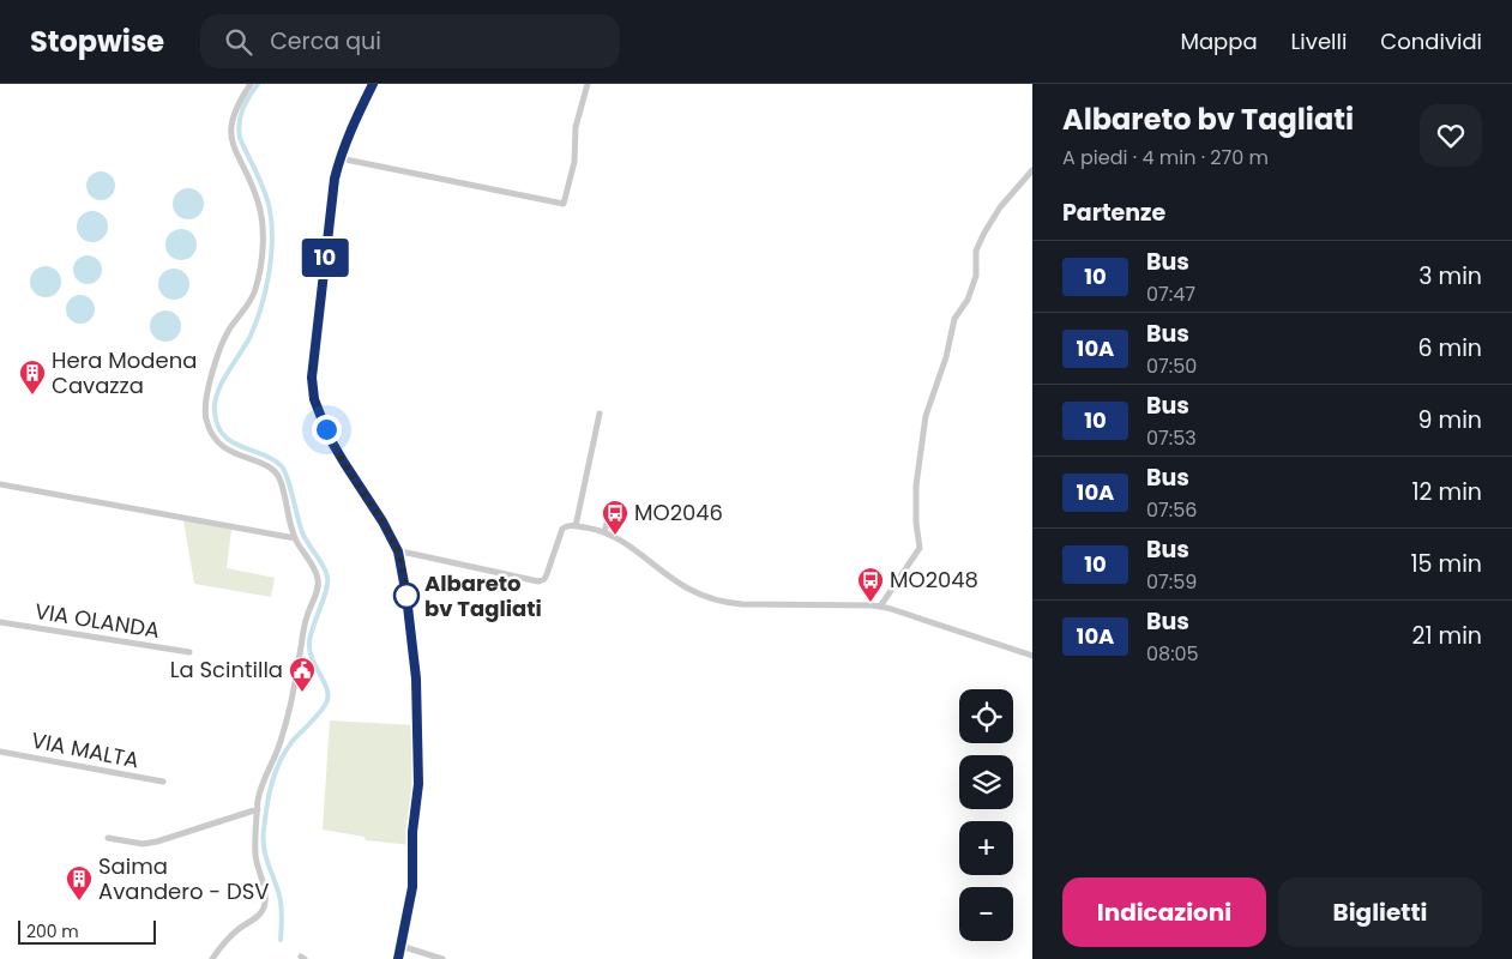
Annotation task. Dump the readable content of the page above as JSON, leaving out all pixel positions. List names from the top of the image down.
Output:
{
  "streets": {
    "street": ["VIA OLANDA", "VIA MALTA"]
  },
  "places": {
    "building": ["Hera Modena Cavazza", "Saima Avandero - DSV"],
    "bus stop": ["MO2046", "MO2048"],
    "other": ["Albareto bv Tagliati"],
    "public building": ["La Scintilla"]
  },
  "lines": ["bus line 10"],
  "scale_bar": "200 m",
  "page": {
    "header": "Stopwise",
    "search": "Cerca qui",
    "nav": ["Mappa", "Livelli", "Condividi"],
    "on_map": "10",
    "heading": [
      ["Albareto bv Tagliati", "A piedi · 4 min · 270 m"],
      "Partenze"
    ],
    "list": [
      {
        "mark": "10",
        "name": "Bus",
        "note": "07:47",
        "value": "3 min"
      },
      {
        "mark": "10A",
        "name": "Bus",
        "note": "07:50",
        "value": "6 min"
      },
      {
        "mark": "10",
        "name": "Bus",
        "note": "07:53",
        "value": "9 min"
      },
      {
        "mark": "10A",
        "name": "Bus",
        "note": "07:56",
        "value": "12 min"
      },
      {
        "mark": "10",
        "name": "Bus",
        "note": "07:59",
        "value": "15 min"
      },
      {
        "mark": "10A",
        "name": "Bus",
        "note": "08:05",
        "value": "21 min"
      }
    ],
    "map_buttons": ["+", "−"],
    "buttons": ["Indicazioni", "Biglietti"],
    "scale": "200 m"
  }
}
